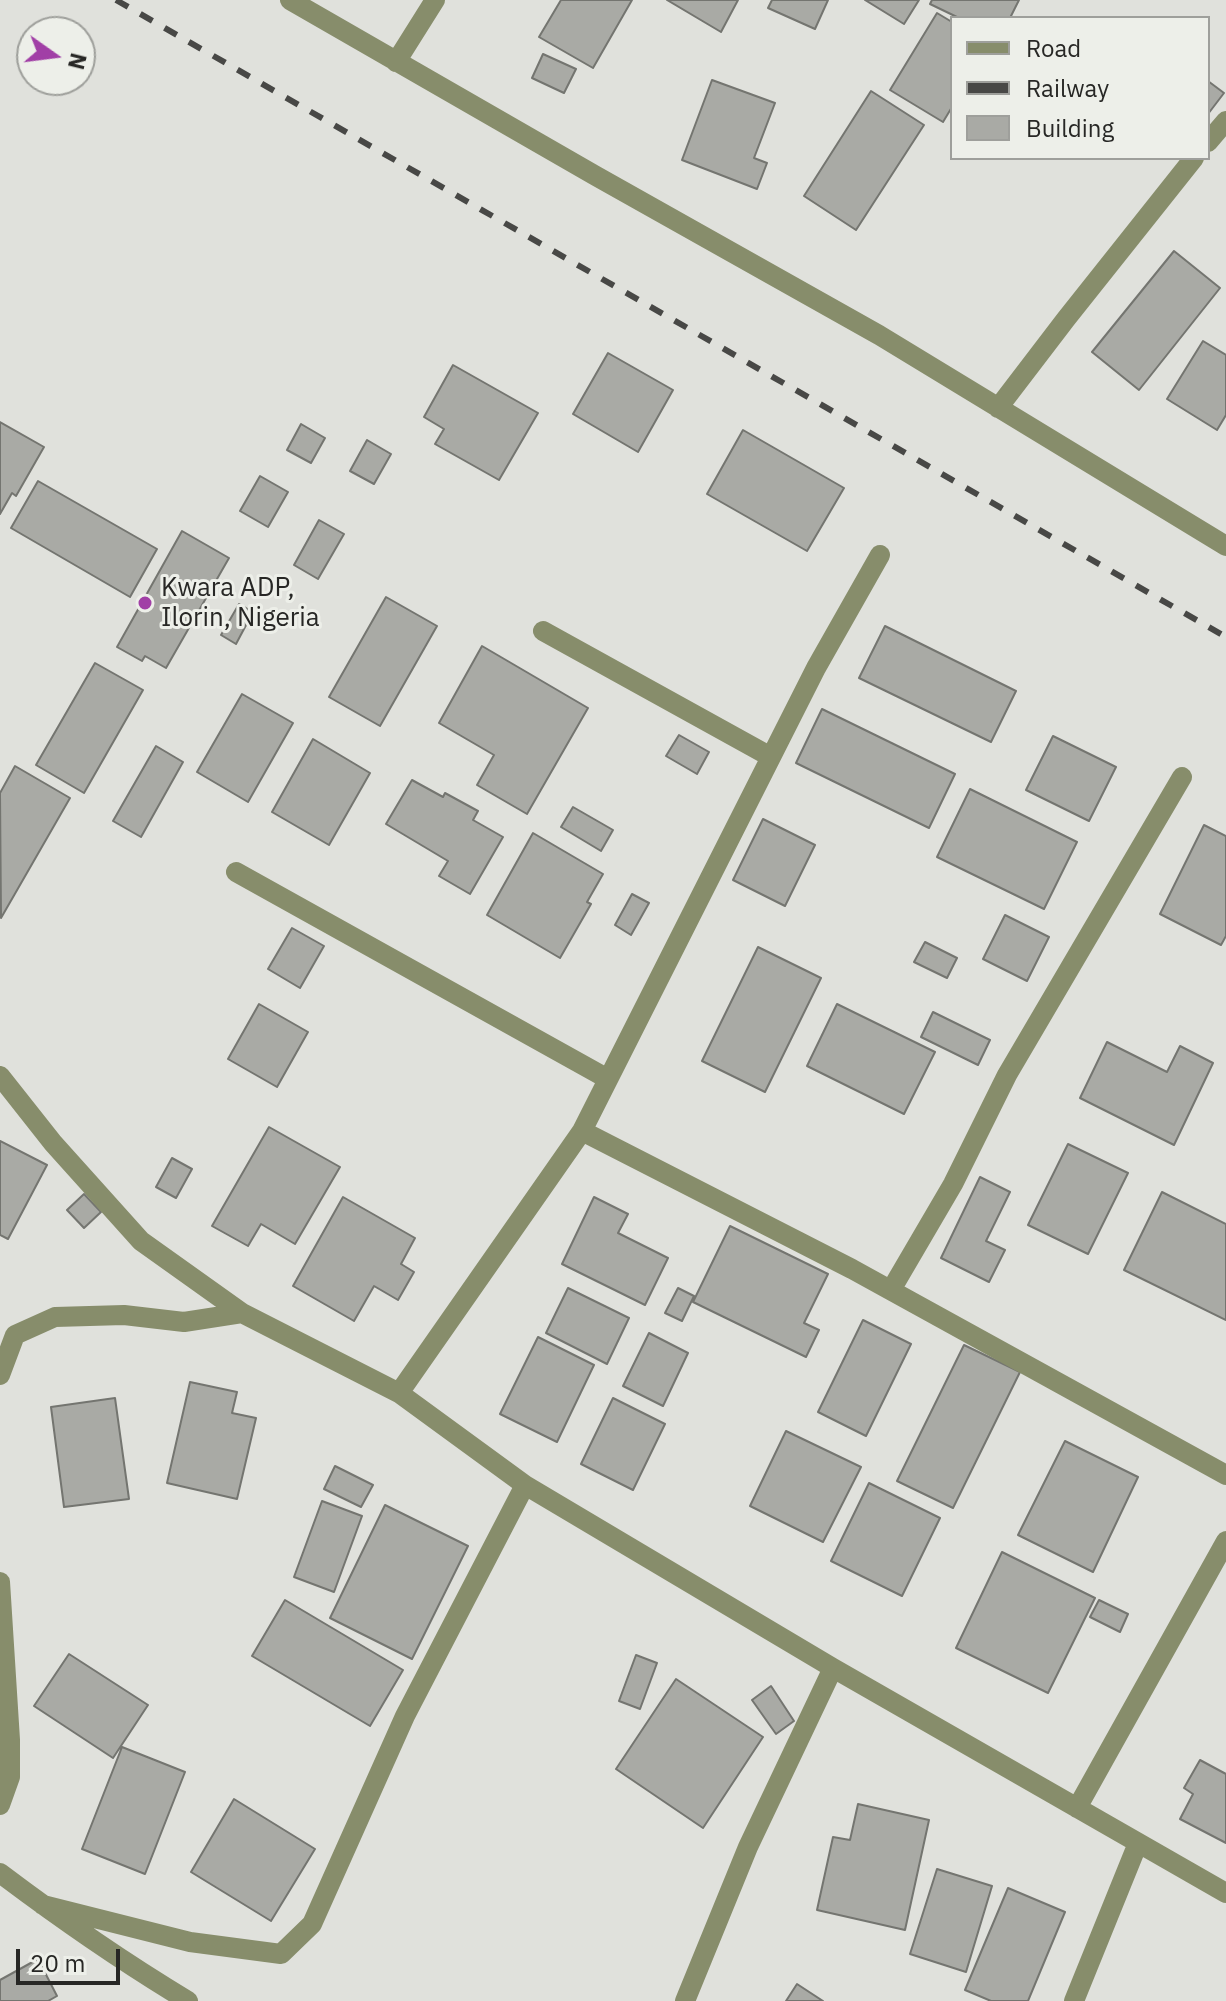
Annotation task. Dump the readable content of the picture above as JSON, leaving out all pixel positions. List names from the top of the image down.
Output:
{
  "places": ["Kwara ADP, Ilorin, Nigeria"],
  "legend": ["Road", "Railway", "Building"],
  "scale_bar": "20 m",
  "north": "right"
}
